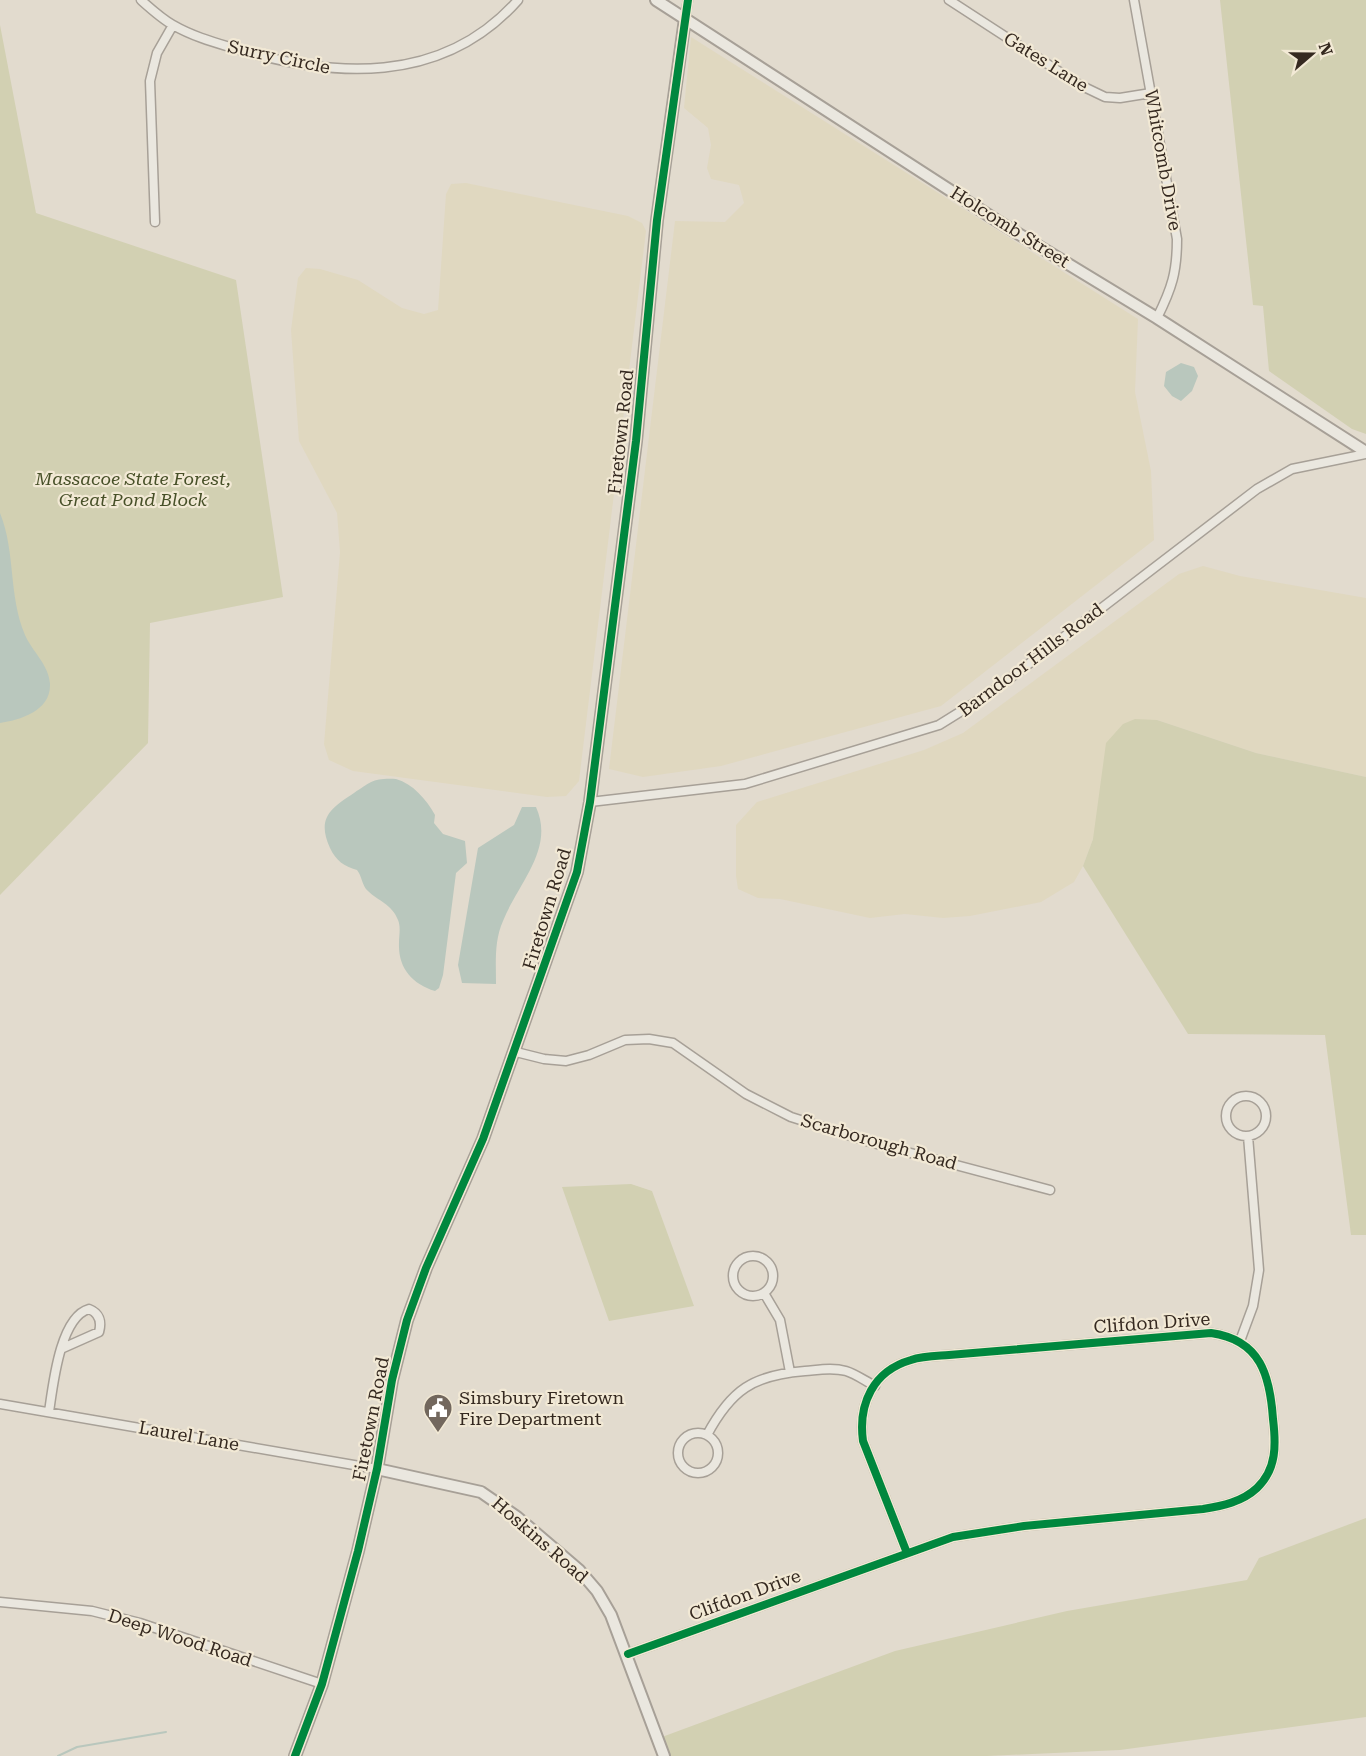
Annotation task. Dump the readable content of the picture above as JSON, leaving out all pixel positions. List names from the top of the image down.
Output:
{
  "streets": {
    "street": [
      "Surry Circle",
      "Gates Lane",
      "Whitcomb Drive",
      "Holcomb Street",
      "Firetown Road",
      "Barndoor Hills Road",
      "Scarborough Road",
      "Clifdon Drive",
      "Laurel Lane",
      "Hoskins Road",
      "Deep Wood Road"
    ]
  },
  "crossings": [
    ["Gates Lane", "Whitcomb Drive"],
    ["Whitcomb Drive", "Holcomb Street"],
    ["Holcomb Street", "Firetown Road"],
    ["Holcomb Street", "Barndoor Hills Road"],
    ["Firetown Road", "Barndoor Hills Road"],
    ["Firetown Road", "Scarborough Road"],
    ["Firetown Road", "Laurel Lane"],
    ["Firetown Road", "Hoskins Road"],
    ["Firetown Road", "Deep Wood Road"],
    ["Clifdon Drive", "Hoskins Road"],
    ["Laurel Lane", "Hoskins Road"]
  ],
  "parks": ["Massacoe State Forest, Great Pond Block"],
  "places": {
    "public building": ["Simsbury Firetown Fire Department"]
  },
  "north": "right"
}
